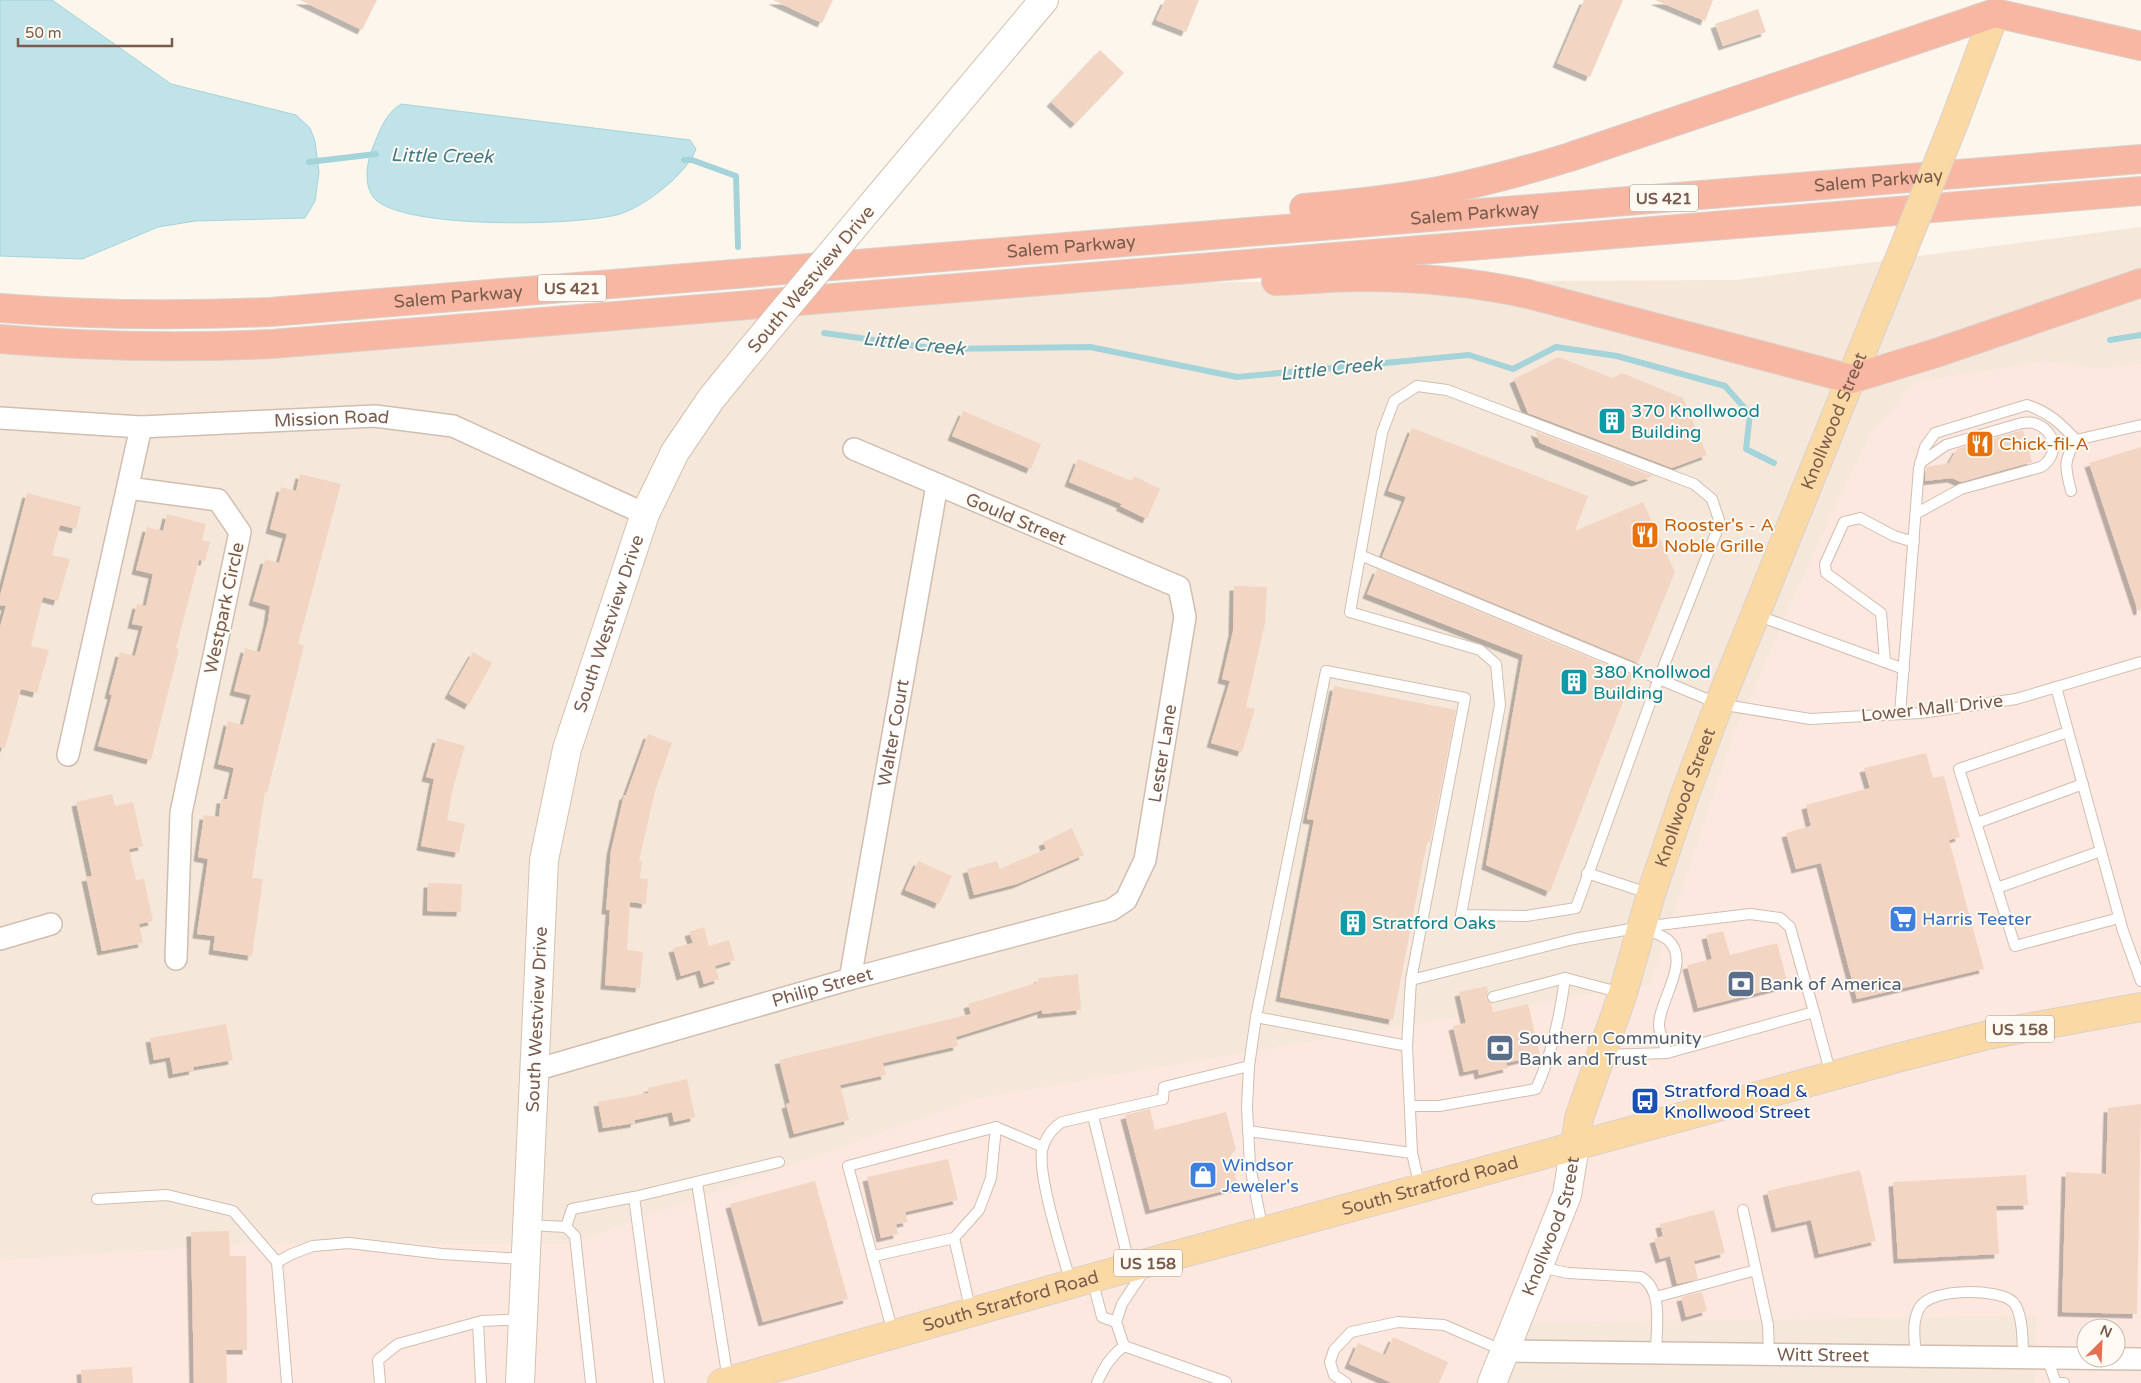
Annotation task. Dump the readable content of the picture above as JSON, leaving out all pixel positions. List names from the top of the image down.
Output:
{
  "streets": {
    "highway": ["Salem Parkway", "US 421"],
    "main road": ["Knollwood Street", "US 158", "South Stratford Road"],
    "street": [
      "South Westview Drive",
      "Mission Road",
      "Gould Street",
      "Westpark Circle",
      "Walter Court",
      "Lester Lane",
      "Philip Street",
      "Witt Street"
    ],
    "lane": ["Lower Mall Drive"]
  },
  "crossings": [
    ["South Westview Drive", "Mission Road"],
    ["South Westview Drive", "Philip Street"],
    ["Knollwood Street", "Lower Mall Drive"],
    ["Knollwood Street", "South Stratford Road"],
    ["Knollwood Street", "Witt Street"],
    ["Gould Street", "Walter Court"],
    ["Gould Street", "Lester Lane"],
    ["Walter Court", "Philip Street"],
    ["Lester Lane", "Philip Street"]
  ],
  "water": ["Little Creek"],
  "places": {
    "building": ["370 Knollwood Building", "380 Knollwod Building", "Stratford Oaks"],
    "restaurant": ["Chick-fil-A", "Rooster's - A Noble Grille"],
    "supermarket": ["Harris Teeter"],
    "bank": ["Bank of America", "Southern Community Bank and Trust"],
    "bus stop": ["Stratford Road & Knollwood Street"],
    "shop": ["Windsor Jeweler's"]
  },
  "scale_bar": "50 m",
  "north": "top right"
}
